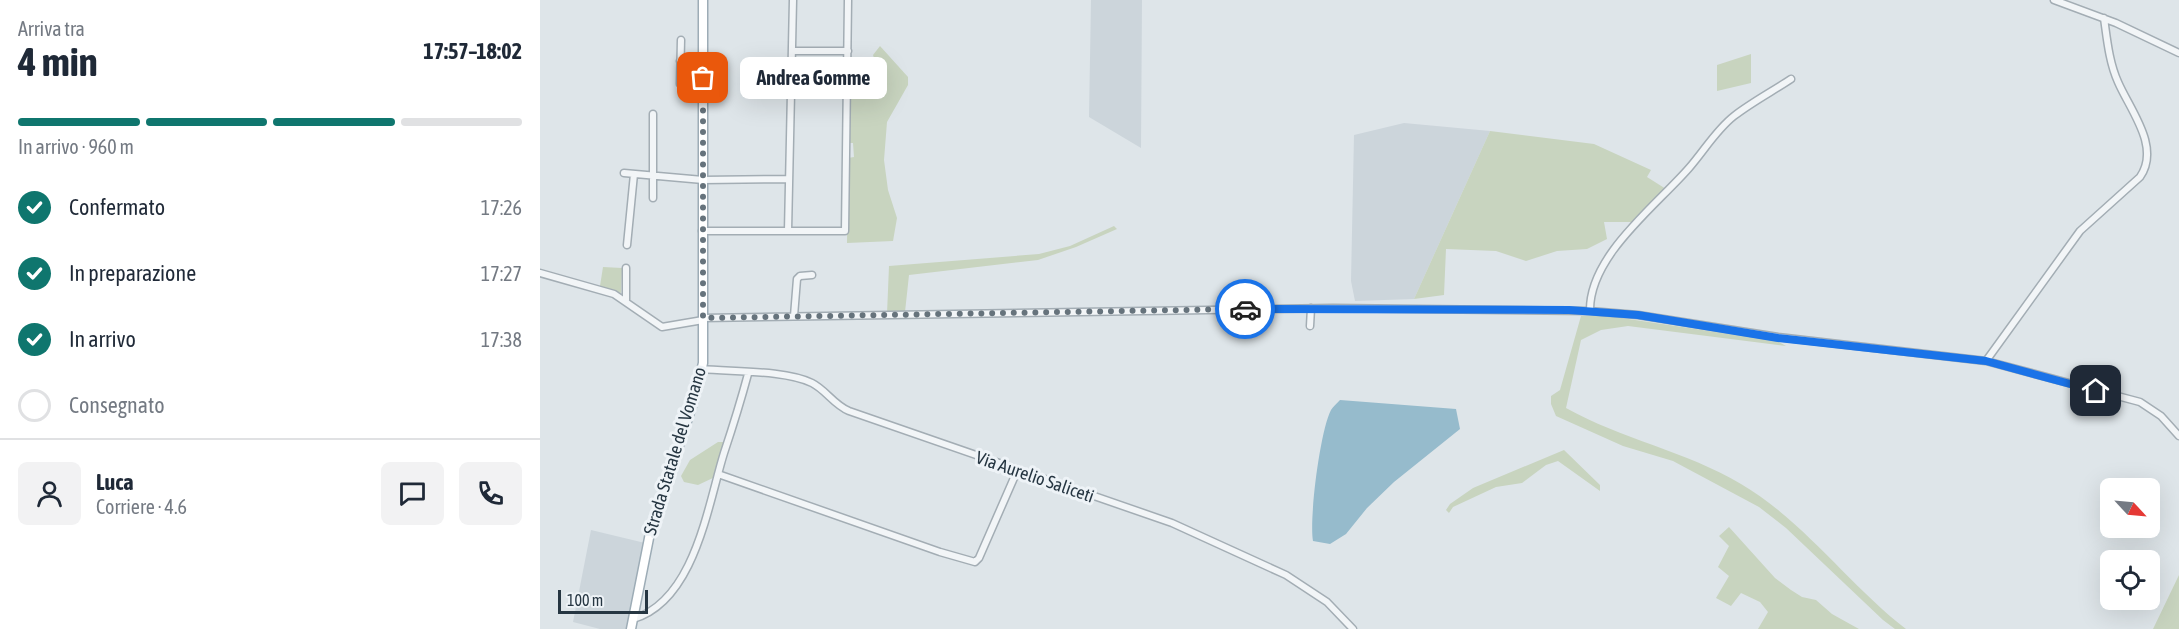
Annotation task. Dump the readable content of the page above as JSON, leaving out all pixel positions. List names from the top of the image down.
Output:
{
  "streets": {
    "main road": ["Strada Statale del Vomano"],
    "street": ["Via Aurelio Saliceti"]
  },
  "crossings": [
    ["Strada Statale del Vomano", "Via Aurelio Saliceti"]
  ],
  "places": ["Andrea Gomme"],
  "scale_bar": "100 m",
  "north": "bottom right",
  "page": {
    "heading": ["4 min", "Arriva tra", "17:57–18:02"],
    "panel": ["Luca", "Corriere · 4.6"],
    "bubble": "Andrea Gomme",
    "bar": "In arrivo · 960 m",
    "list": [
      ["Confermato", "17:26"],
      ["In preparazione", "17:27"],
      ["In arrivo", "17:38"],
      "Consegnato"
    ],
    "scale": "100 m"
  }
}
